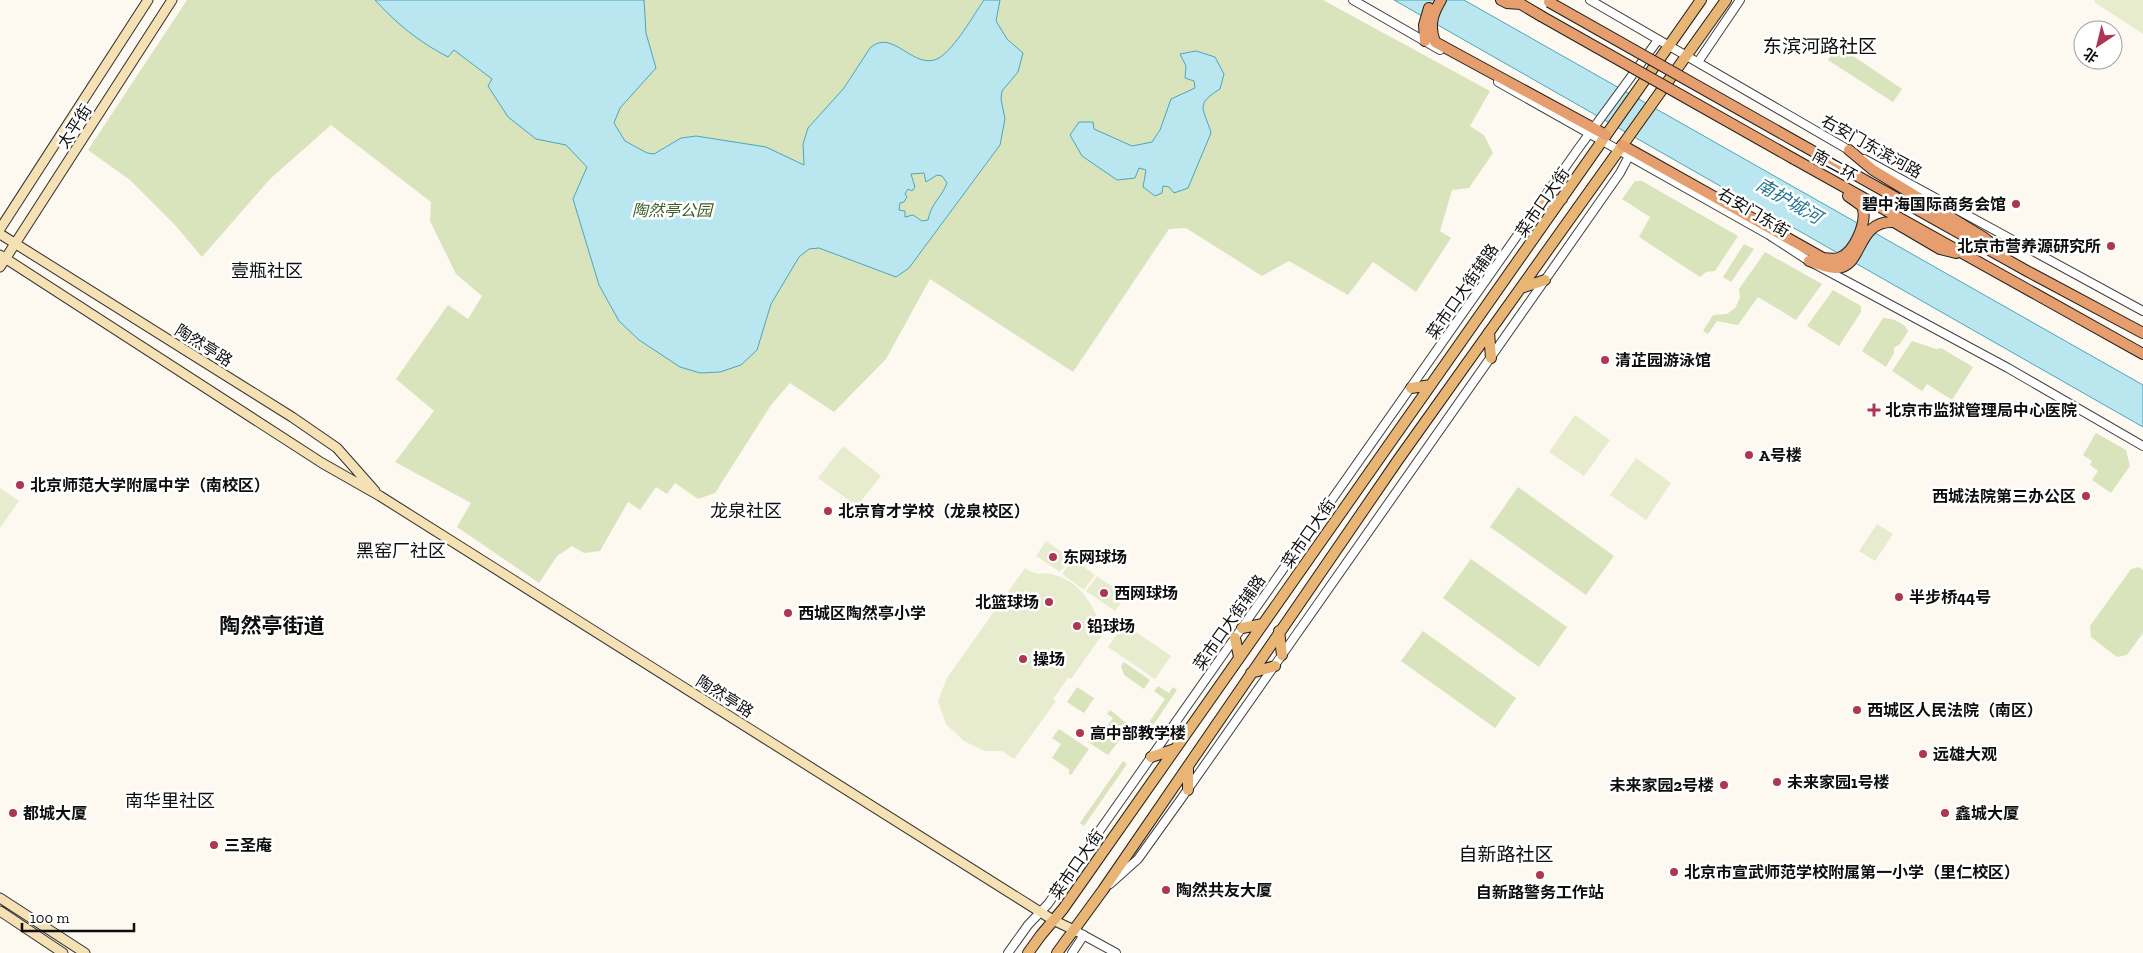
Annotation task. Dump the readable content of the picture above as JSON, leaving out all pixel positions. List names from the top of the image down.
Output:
{
  "streets": {
    "highway": ["南二环"],
    "main road": ["太平街", "菜市口大街", "陶然亭路"],
    "street": ["右安门东滨河路", "右安门东街", "菜市口大街辅路"]
  },
  "crossings": [
    ["太平街", "陶然亭路"],
    ["右安门东滨河路", "菜市口大街"],
    ["右安门东滨河路", "菜市口大街辅路"],
    ["菜市口大街", "右安门东街"],
    ["菜市口大街", "陶然亭路"],
    ["菜市口大街辅路", "陶然亭路"]
  ],
  "districts": [
    "东滨河路社区",
    "壹瓶社区",
    "龙泉社区",
    "黑窑厂社区",
    "陶然亭街道",
    "南华里社区",
    "自新路社区"
  ],
  "water": ["南护城河"],
  "parks": ["陶然亭公园"],
  "places": {
    "other": [
      "碧中海国际商务会馆",
      "北京市营养源研究所",
      "清芷园游泳馆",
      "A号楼",
      "北京师范大学附属中学（南校区）",
      "西城法院第三办公区",
      "北京育才学校（龙泉校区）",
      "东网球场",
      "西网球场",
      "半步桥44号",
      "北篮球场",
      "西城区陶然亭小学",
      "铅球场",
      "操场",
      "西城区人民法院（南区）",
      "高中部教学楼",
      "远雄大观",
      "未来家园1号楼",
      "未来家园2号楼",
      "都城大厦",
      "鑫城大厦",
      "三圣庵",
      "北京市宣武师范学校附属第一小学（里仁校区）",
      "自新路警务工作站",
      "陶然共友大厦"
    ],
    "health": ["北京市监狱管理局中心医院"]
  },
  "scale_bar": "100 m",
  "north": "bottom left"
}
